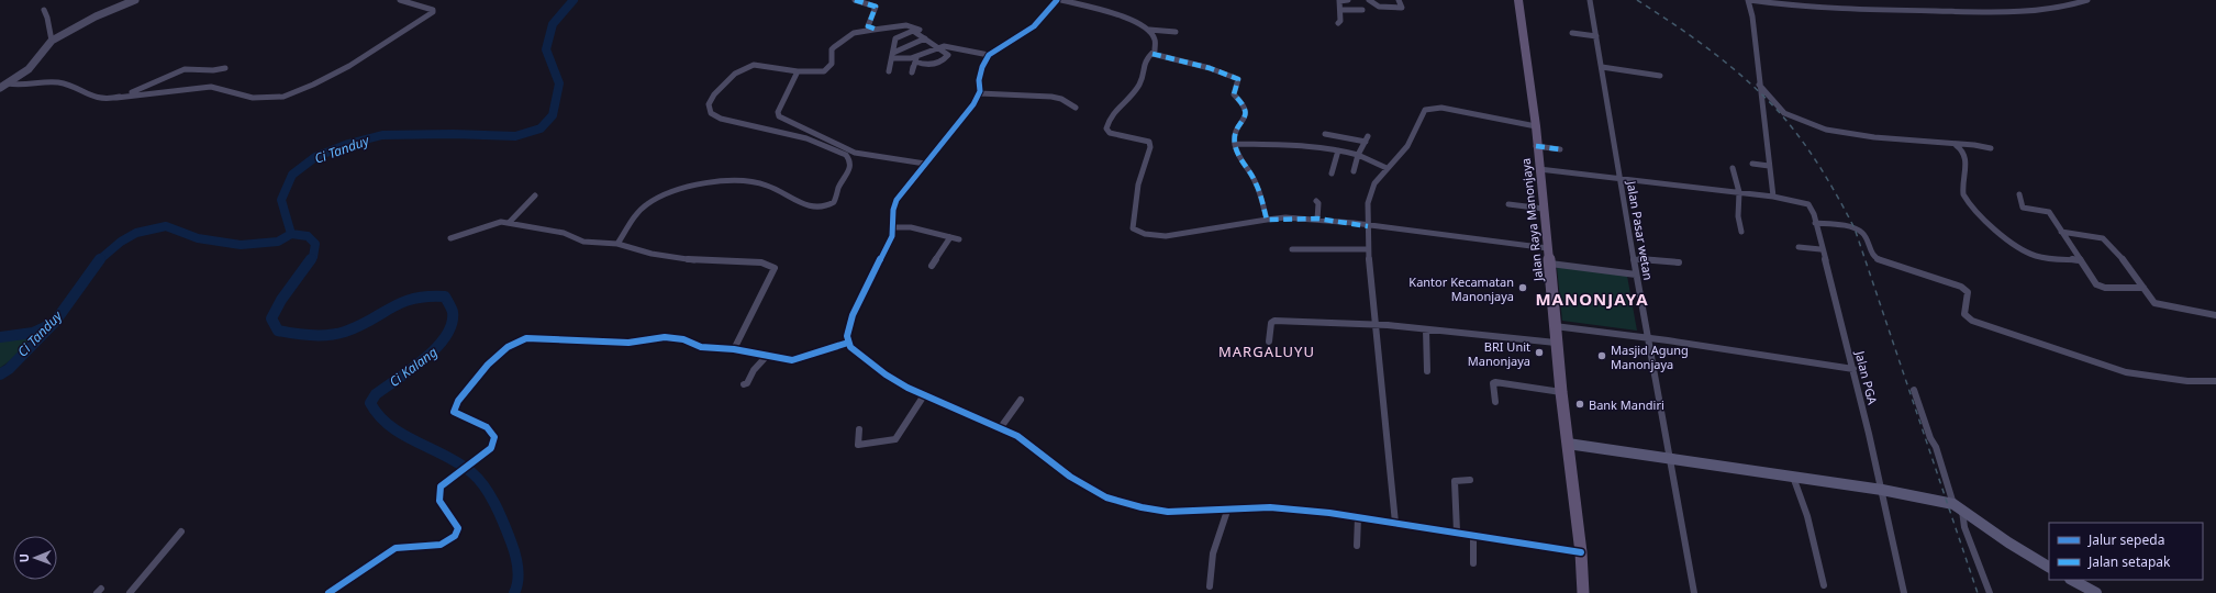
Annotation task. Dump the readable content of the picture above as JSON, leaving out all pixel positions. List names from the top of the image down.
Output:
{
  "streets": {
    "main road": ["Jalan Raya Manonjaya"],
    "street": ["Jalan Pasar wetan", "Jalan PGA"]
  },
  "districts": ["MANONJAYA", "MARGALUYU"],
  "water": ["Ci Tanduy", "Ci Kalang"],
  "places": [
    "Kantor Kecamatan Manonjaya",
    "BRI Unit Manonjaya",
    "Masjid Agung Manonjaya",
    "Bank Mandiri"
  ],
  "legend": ["Jalur sepeda", "Jalan setapak"],
  "north": "left"
}
